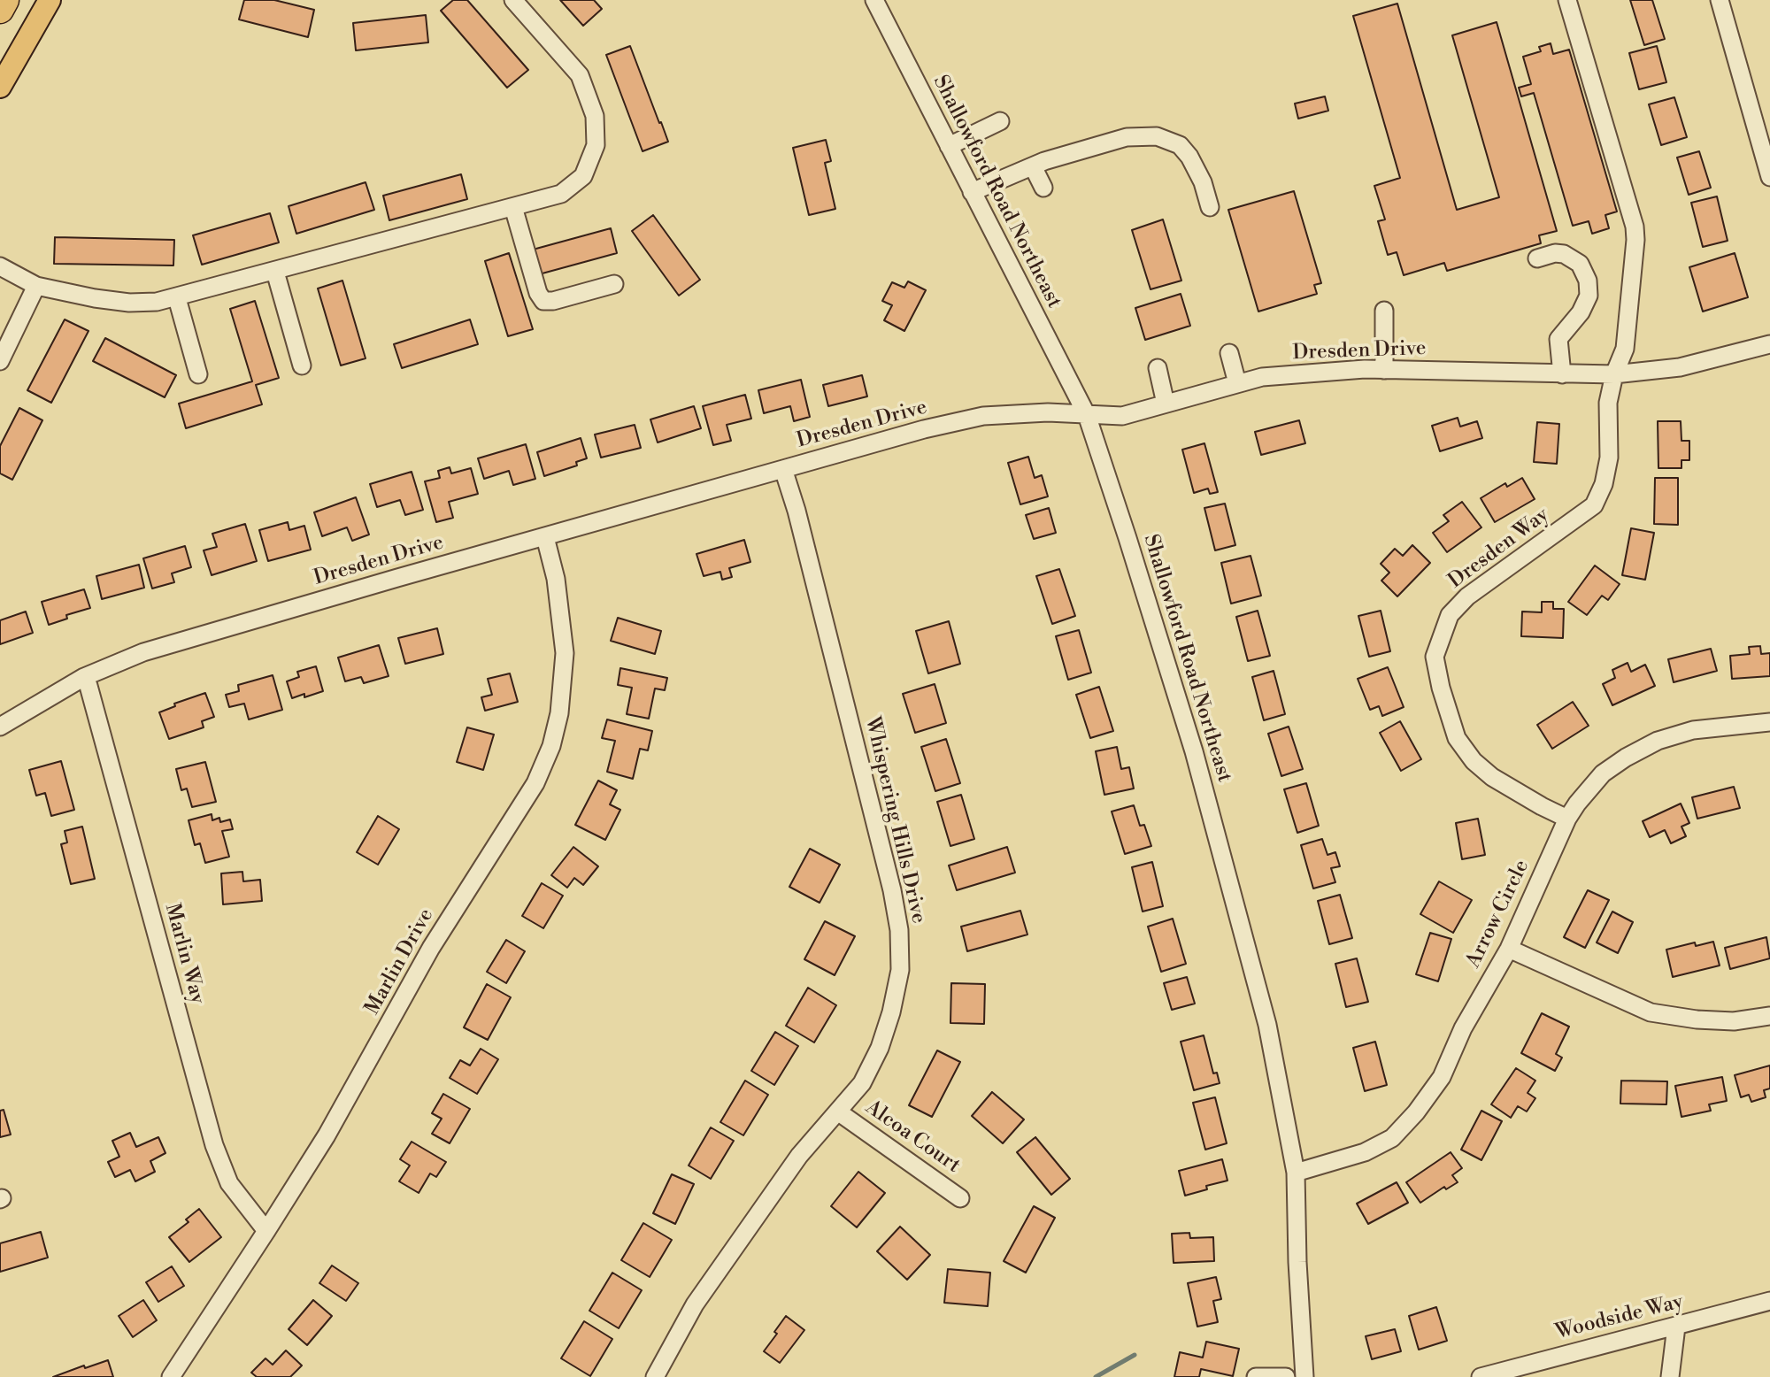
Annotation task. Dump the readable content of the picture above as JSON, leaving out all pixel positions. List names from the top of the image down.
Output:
{
  "streets": {
    "street": [
      "Shallowford Road Northeast",
      "Dresden Drive",
      "Dresden Way",
      "Whispering Hills Drive",
      "Arrow Circle",
      "Marlin Way",
      "Marlin Drive",
      "Alcoa Court",
      "Woodside Way"
    ]
  },
  "crossings": [
    ["Shallowford Road Northeast", "Dresden Drive"],
    ["Shallowford Road Northeast", "Arrow Circle"],
    ["Dresden Drive", "Dresden Way"],
    ["Dresden Drive", "Whispering Hills Drive"],
    ["Dresden Drive", "Marlin Way"],
    ["Dresden Drive", "Marlin Drive"],
    ["Dresden Way", "Arrow Circle"],
    ["Whispering Hills Drive", "Alcoa Court"],
    ["Marlin Way", "Marlin Drive"]
  ]
}
